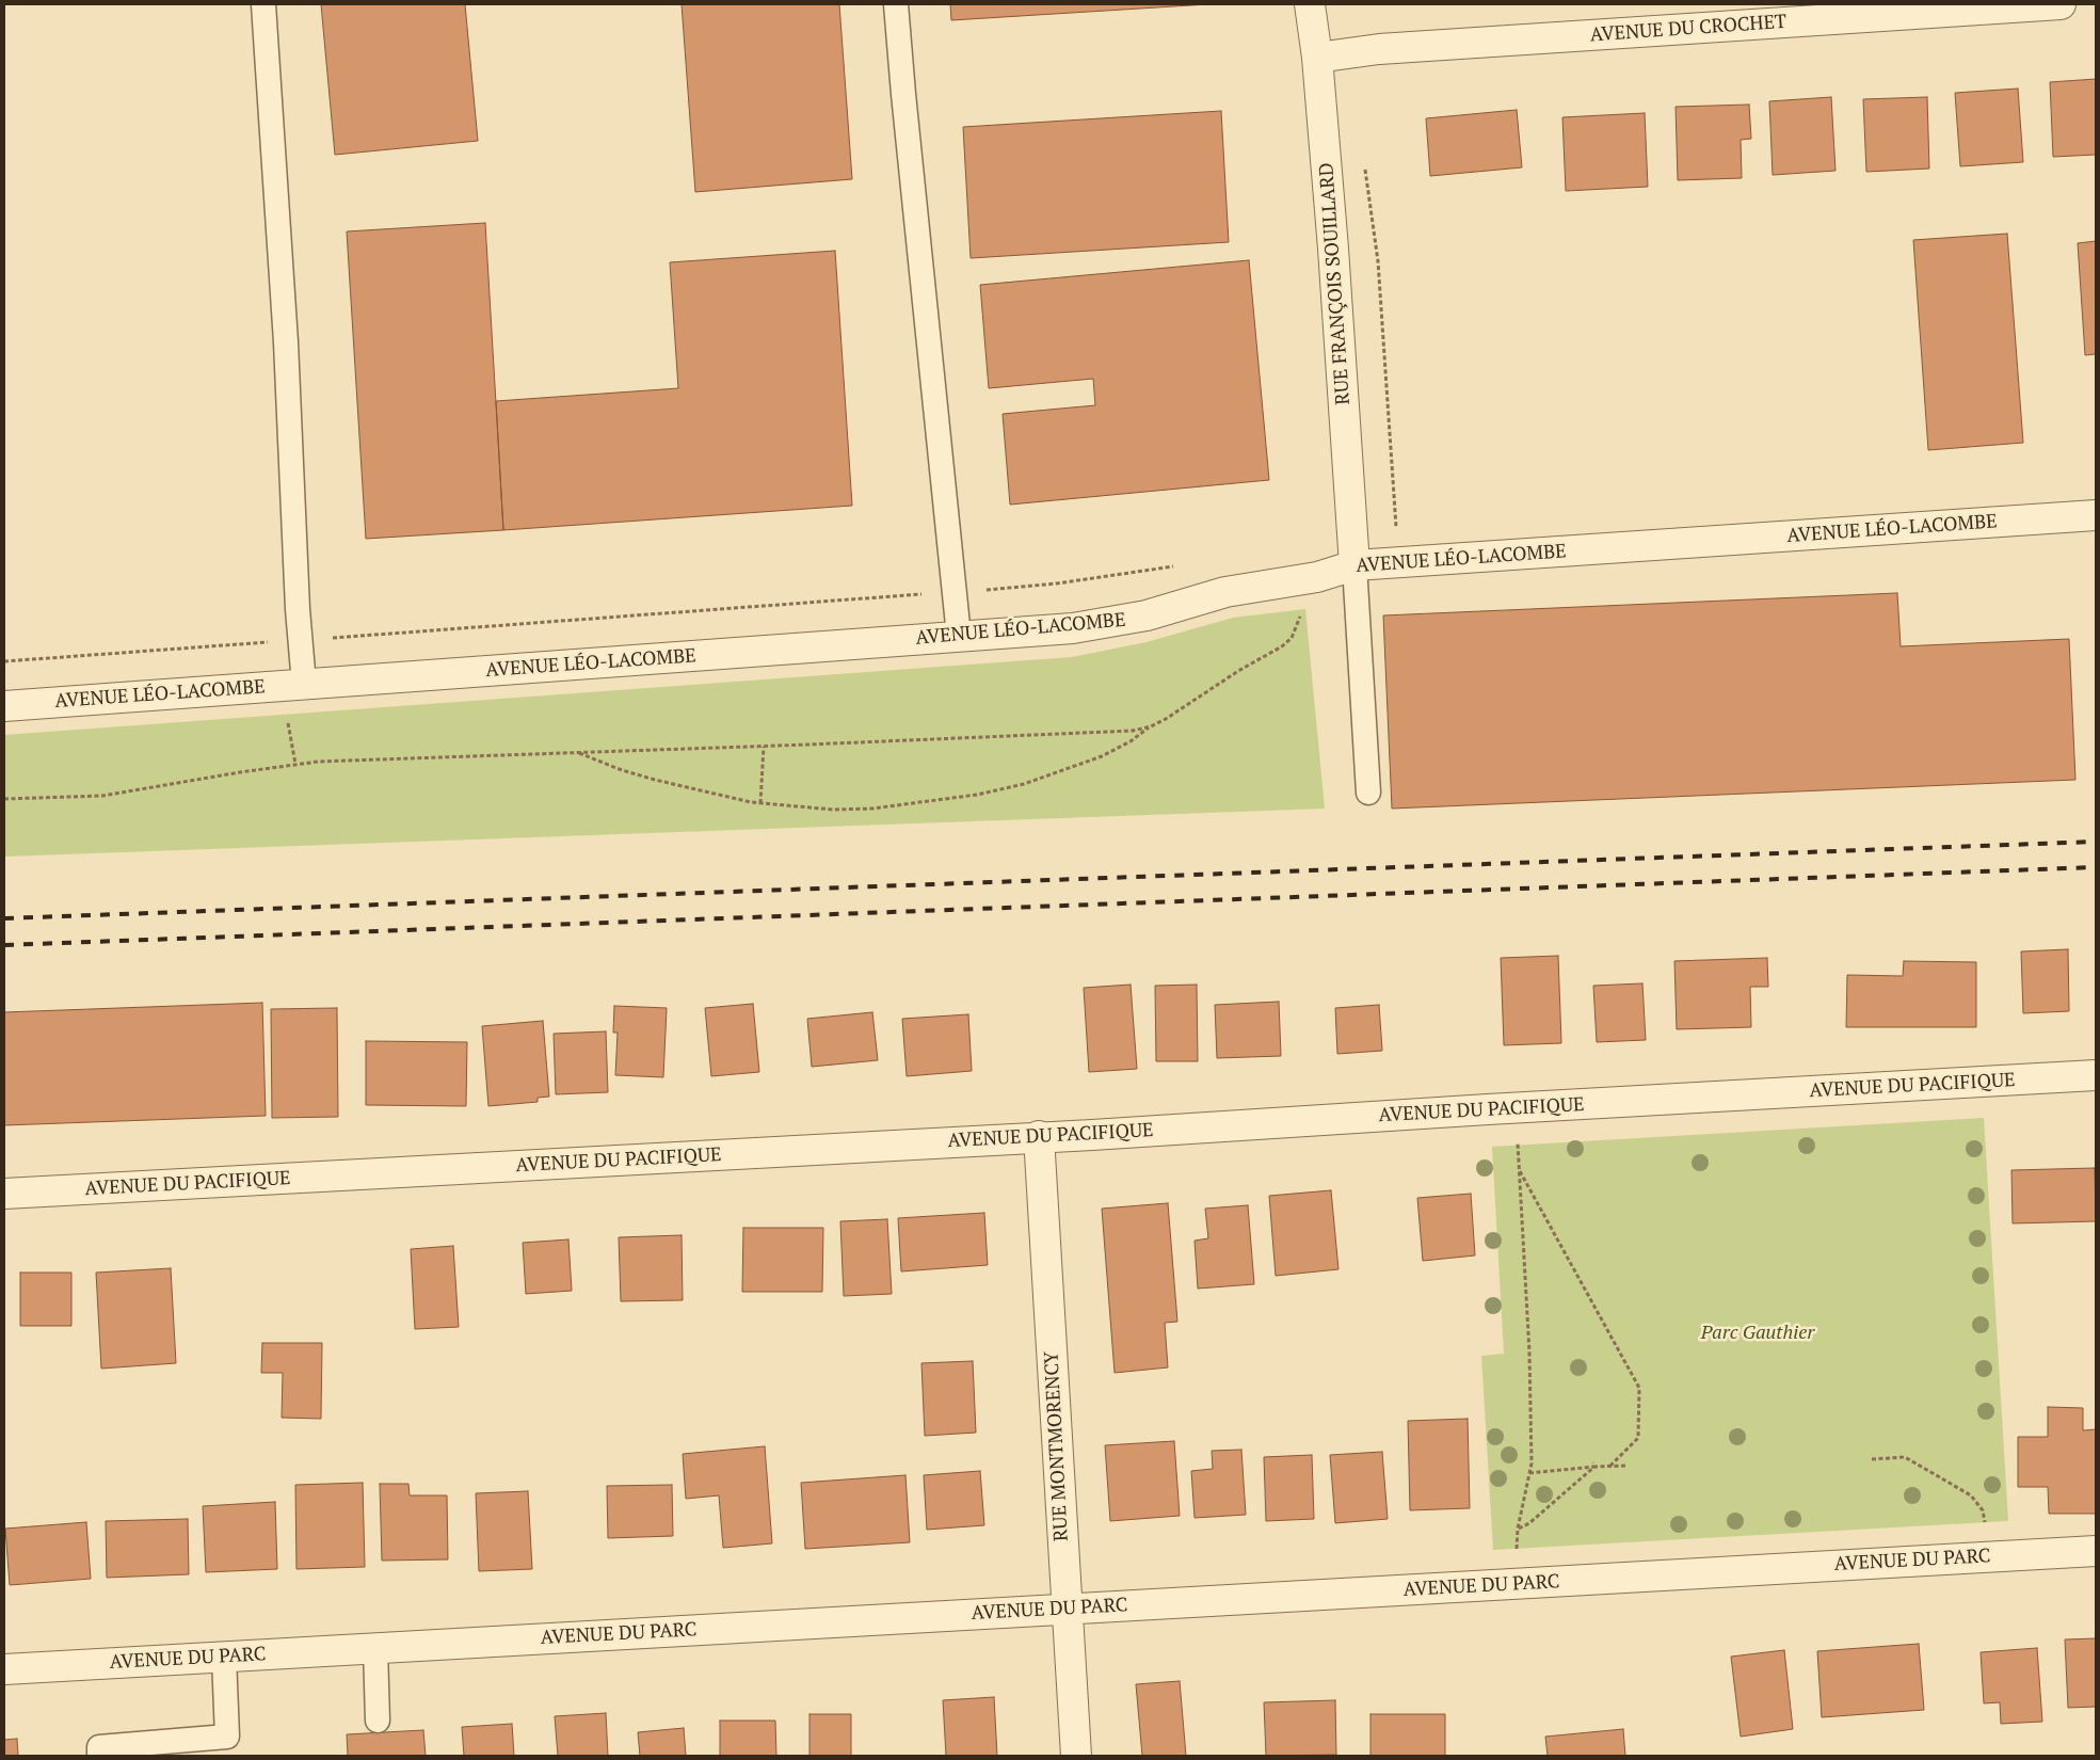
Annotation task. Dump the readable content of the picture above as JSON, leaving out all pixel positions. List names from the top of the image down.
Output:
{
  "streets": {
    "street": [
      "AVENUE DU CROCHET",
      "RUE FRANÇOIS SOUILLARD",
      "AVENUE LÉO-LACOMBE",
      "AVENUE DU PACIFIQUE",
      "RUE MONTMORENCY",
      "AVENUE DU PARC"
    ]
  },
  "crossings": [
    ["AVENUE DU CROCHET", "RUE FRANÇOIS SOUILLARD"],
    ["RUE FRANÇOIS SOUILLARD", "AVENUE LÉO-LACOMBE"],
    ["AVENUE DU PACIFIQUE", "RUE MONTMORENCY"],
    ["RUE MONTMORENCY", "AVENUE DU PARC"]
  ],
  "parks": ["Parc Gauthier"]
}
